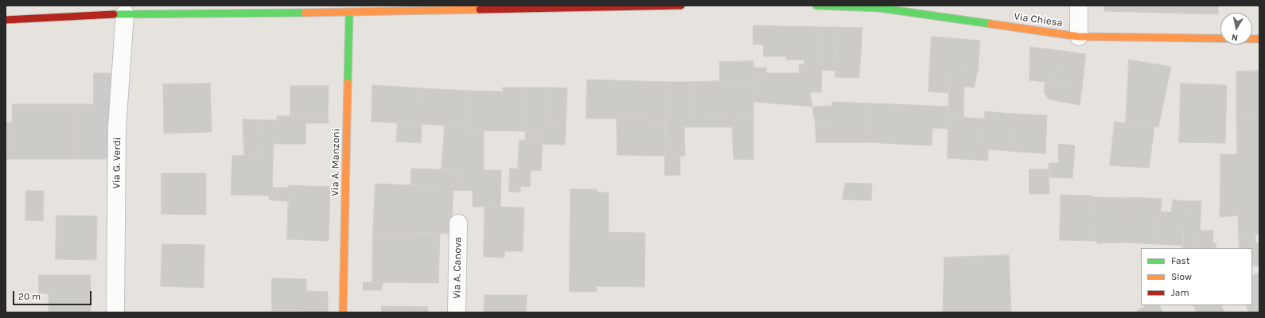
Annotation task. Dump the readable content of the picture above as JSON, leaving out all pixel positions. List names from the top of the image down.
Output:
{
  "streets": {
    "street": [
      "Via Chiesa",
      "Via A. Manzoni",
      "Via G. Verdi",
      "Via A. Canova"
    ]
  },
  "legend": ["Fast", "Slow", "Jam"],
  "scale_bar": "20 m",
  "north": "bottom"
}
